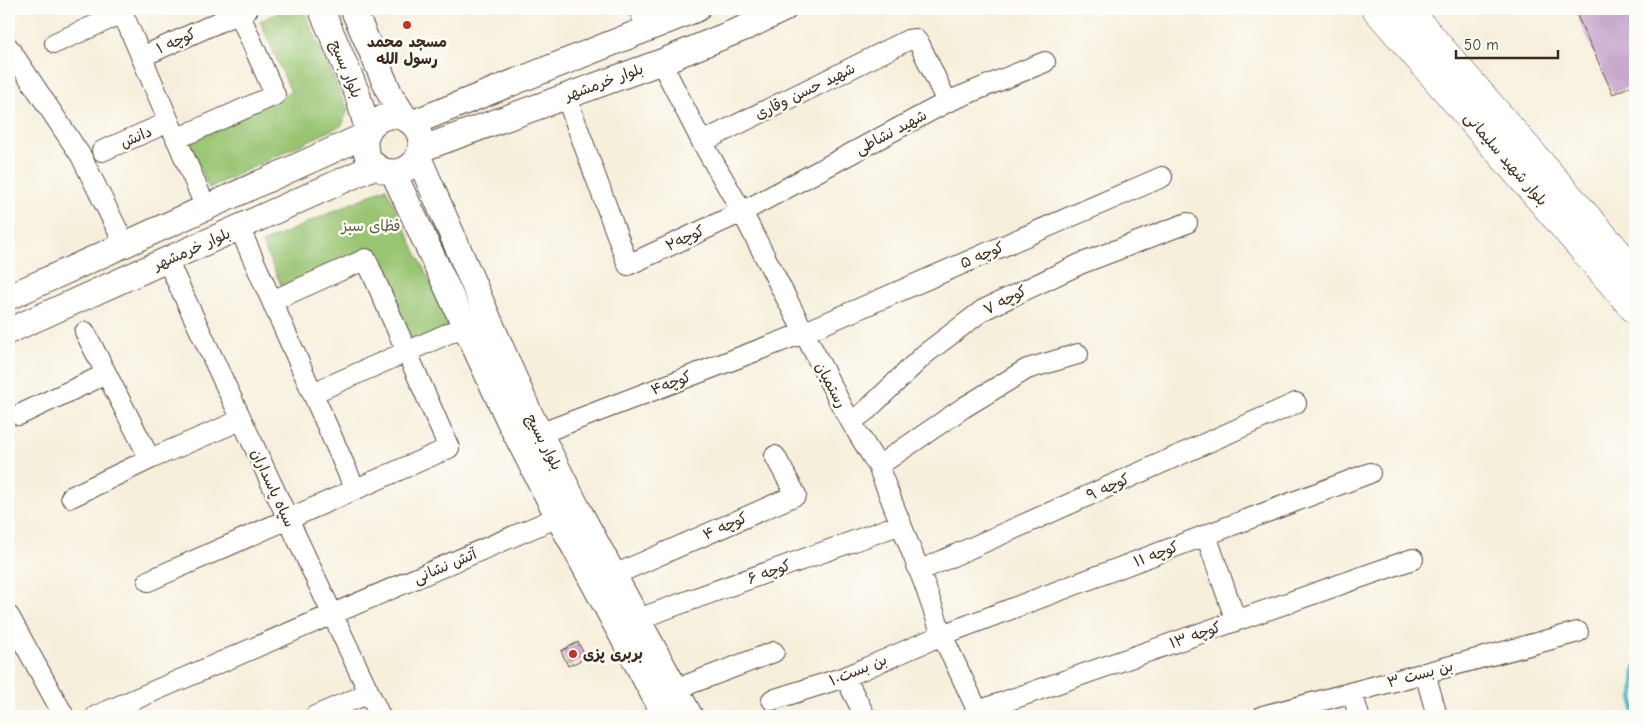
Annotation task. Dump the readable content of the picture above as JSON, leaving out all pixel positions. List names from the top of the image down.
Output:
{
  "streets": {
    "highway": ["بلوار شهید سلیمانی"],
    "main road": ["بلوار بسیج", "بلوار خرمشهر"],
    "street": [
      "کوچه ۱",
      "شهید حسن وقاری",
      "شهید نشاطی",
      "دانش",
      "کوچه۲",
      "کوچه ۵",
      "کوچه ۷",
      "کوچه۴",
      "رستمیان",
      "کوچه ۹",
      "سپاه پاسداران",
      "کوچه ۴",
      "کوچه ۱۱",
      "آتش نشانی",
      "کوچه ۶",
      "کوچه ۱۳",
      "بن بست۱۰",
      "بن بست ۳"
    ]
  },
  "crossings": [
    ["کوچه ۱", "دانش"],
    ["بلوار بسیج", "بلوار خرمشهر"],
    ["بلوار بسیج", "کوچه۴"],
    ["بلوار بسیج", "کوچه ۴"],
    ["بلوار بسیج", "آتش نشانی"],
    ["بلوار بسیج", "کوچه ۶"],
    ["بلوار خرمشهر", "کوچه۲"],
    ["بلوار خرمشهر", "رستمیان"],
    ["بلوار خرمشهر", "سپاه پاسداران"],
    ["شهید حسن وقاری", "شهید نشاطی"],
    ["شهید حسن وقاری", "رستمیان"],
    ["شهید نشاطی", "کوچه۲"],
    ["شهید نشاطی", "رستمیان"],
    ["کوچه۲", "رستمیان"],
    ["کوچه ۵", "کوچه۴"],
    ["کوچه ۵", "رستمیان"],
    ["کوچه ۷", "رستمیان"],
    ["کوچه۴", "رستمیان"],
    ["رستمیان", "کوچه ۹"],
    ["رستمیان", "کوچه ۱۱"],
    ["رستمیان", "کوچه ۶"],
    ["رستمیان", "کوچه ۱۳"],
    ["رستمیان", "بن بست۱۰"],
    ["سپاه پاسداران", "آتش نشانی"],
    ["کوچه ۱۱", "بن بست۱۰"]
  ],
  "parks": ["فظای سبز"],
  "places": ["مسجد محمد رسول الله", "بربری پزی"],
  "scale_bar": "50 m"
}
